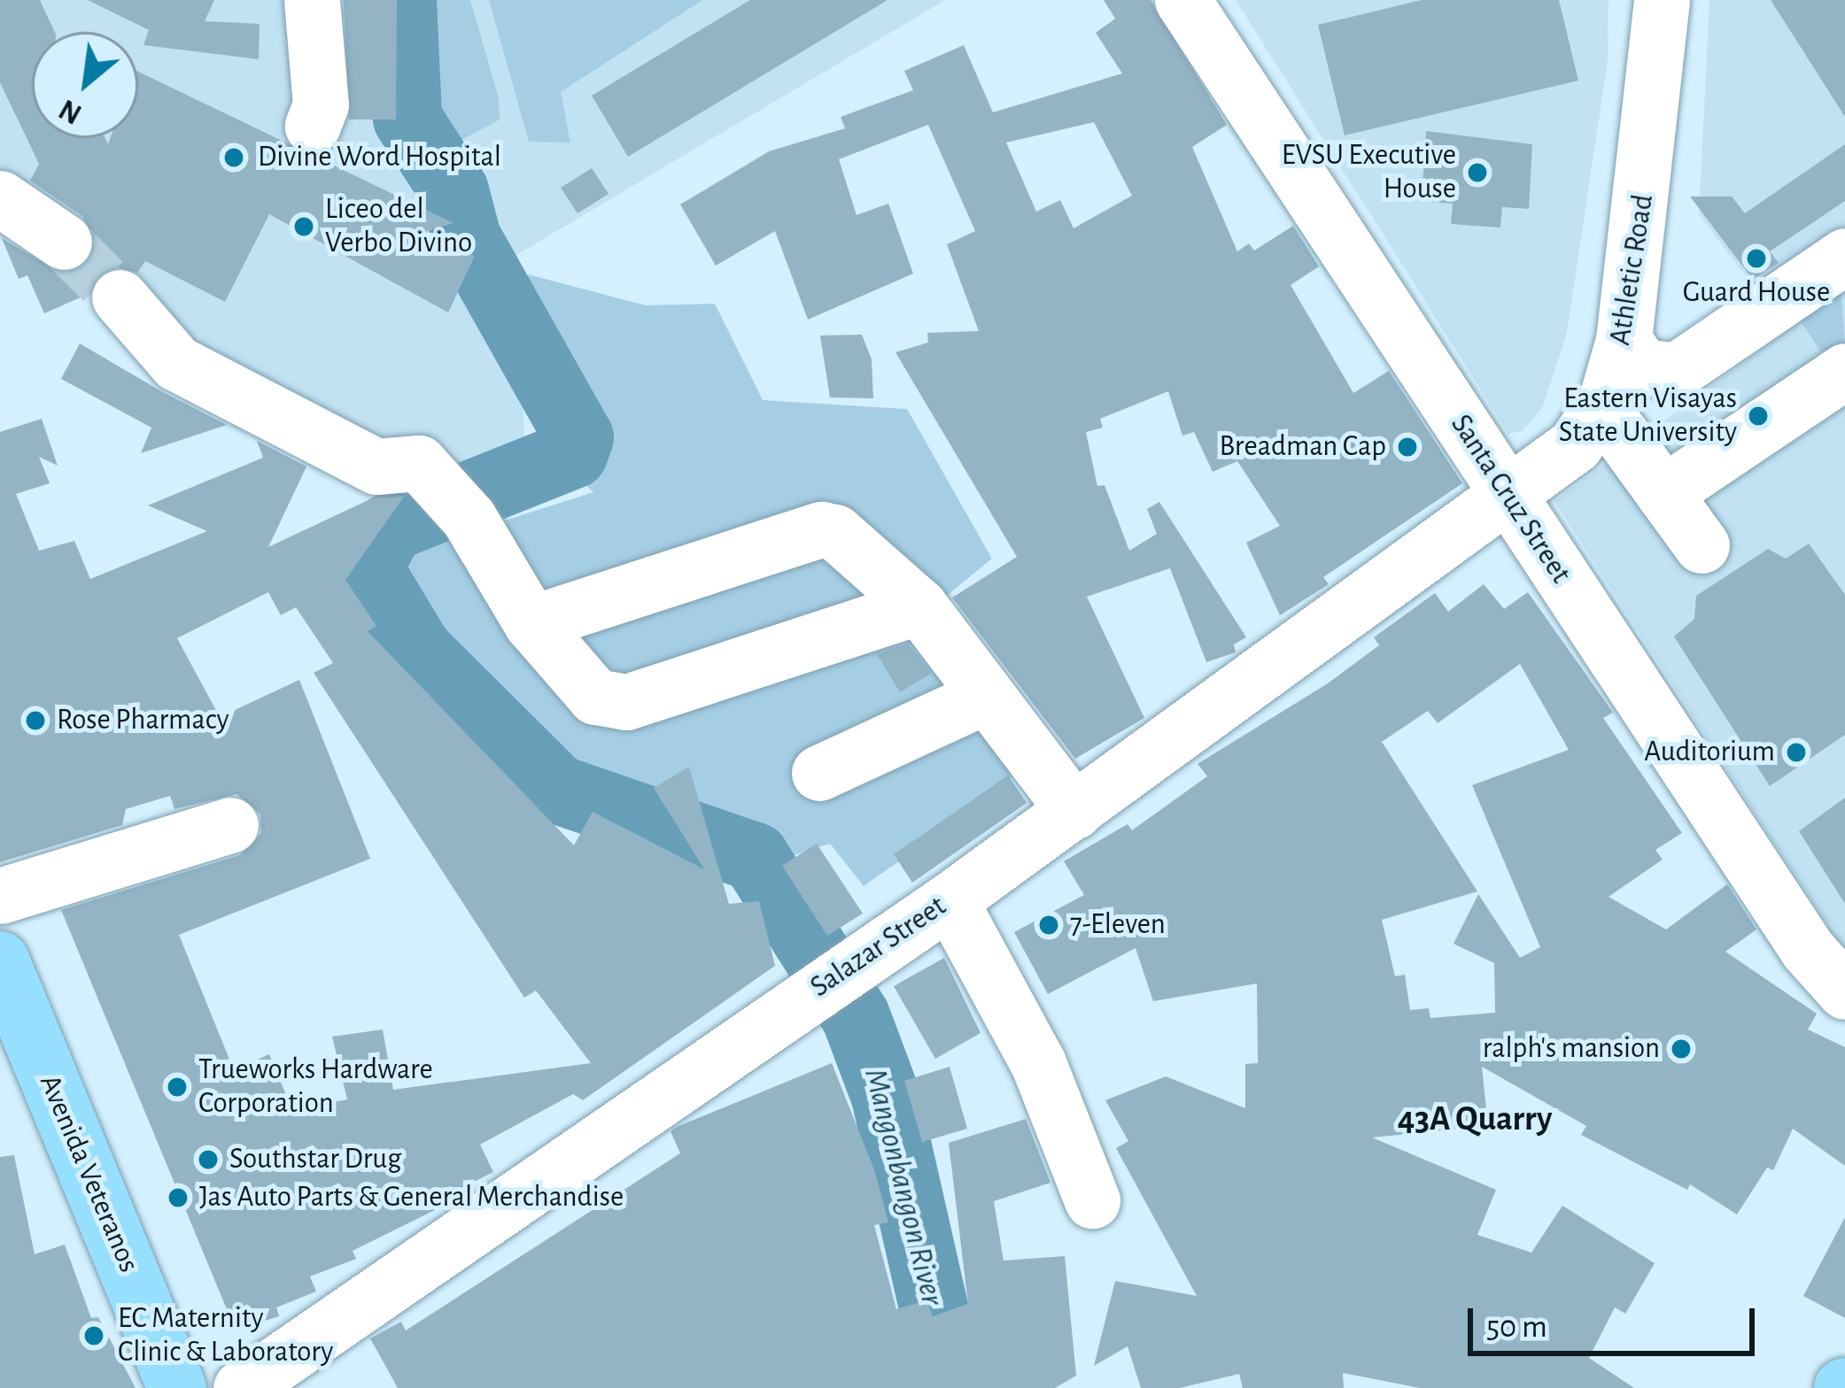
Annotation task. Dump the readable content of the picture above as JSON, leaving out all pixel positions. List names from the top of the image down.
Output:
{
  "streets": {
    "main road": ["Avenida Veteranos"],
    "street": ["Athletic Road", "Santa Cruz Street", "Salazar Street"]
  },
  "crossings": [
    ["Athletic Road", "Santa Cruz Street"],
    ["Athletic Road", "Salazar Street"],
    ["Santa Cruz Street", "Salazar Street"]
  ],
  "districts": ["43A Quarry"],
  "water": ["Mangonbangon River"],
  "places": [
    "Divine Word Hospital",
    "EVSU Executive House",
    "Liceo del Verbo Divino",
    "Guard House",
    "Eastern Visayas State University",
    "Breadman Cap",
    "Rose Pharmacy",
    "Auditorium",
    "7-Eleven",
    "ralph's mansion",
    "Trueworks Hardware Corporation",
    "Southstar Drug",
    "Jas Auto Parts & General Merchandise",
    "EC Maternity Clinic & Laboratory"
  ],
  "scale_bar": "50 m",
  "north": "bottom left"
}
